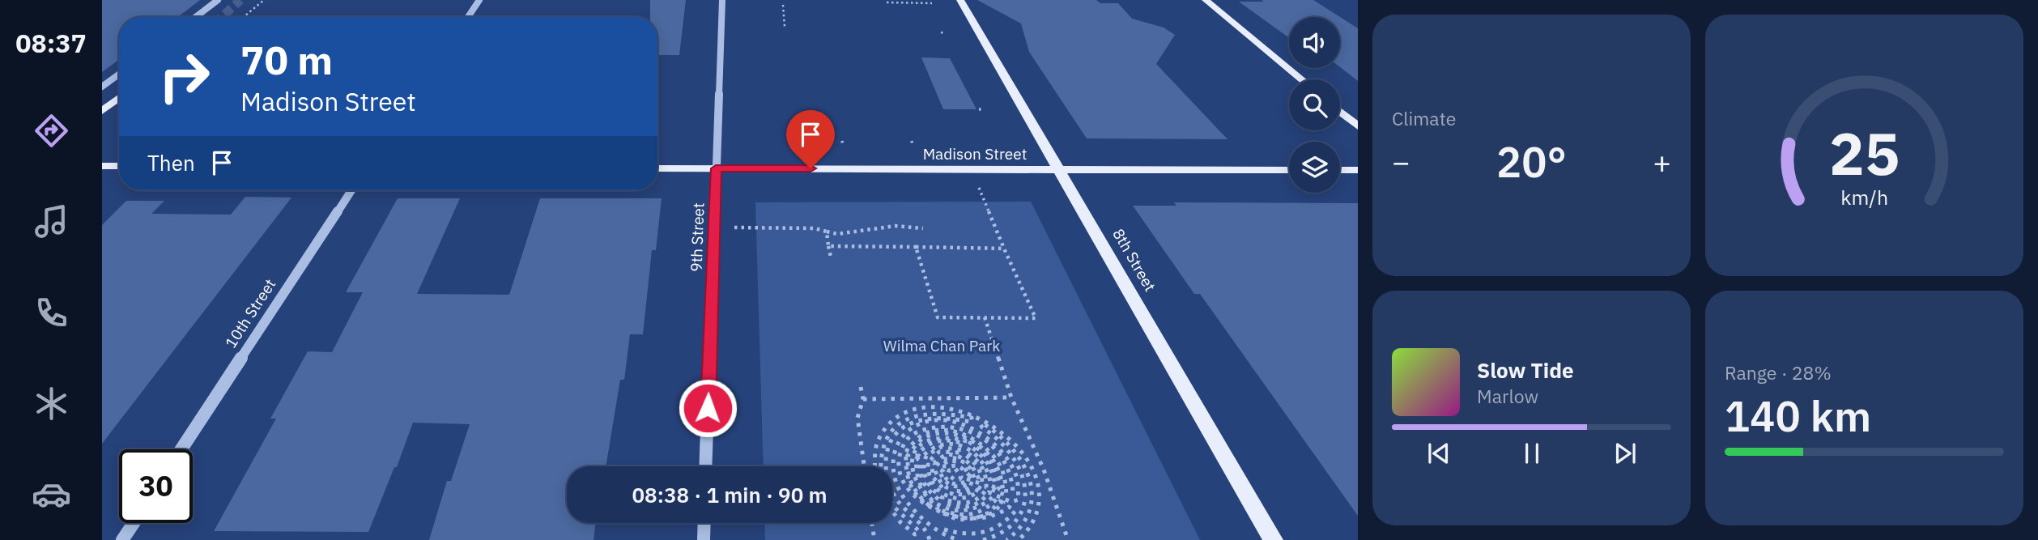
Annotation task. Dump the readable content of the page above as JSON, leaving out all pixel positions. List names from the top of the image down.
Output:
{
  "streets": {
    "main road": ["Madison Street", "8th Street"],
    "street": ["9th Street", "10th Street"]
  },
  "crossings": [
    ["Madison Street", "9th Street"],
    ["Madison Street", "8th Street"]
  ],
  "parks": ["Wilma Chan Park"],
  "page": {
    "tabs": "08:37",
    "tile": [
      "Climate",
      ["Range · 28%", "140 km"]
    ],
    "turn": ["70 m", "Madison Street"],
    "then": "Then",
    "heat": ["−", "20°", "+"],
    "song": ["Slow Tide", "Marlow"],
    "limit": "30",
    "trip": "08:38 · 1 min · 90 m",
    "gauge": ["25", "km/h"]
  }
}
